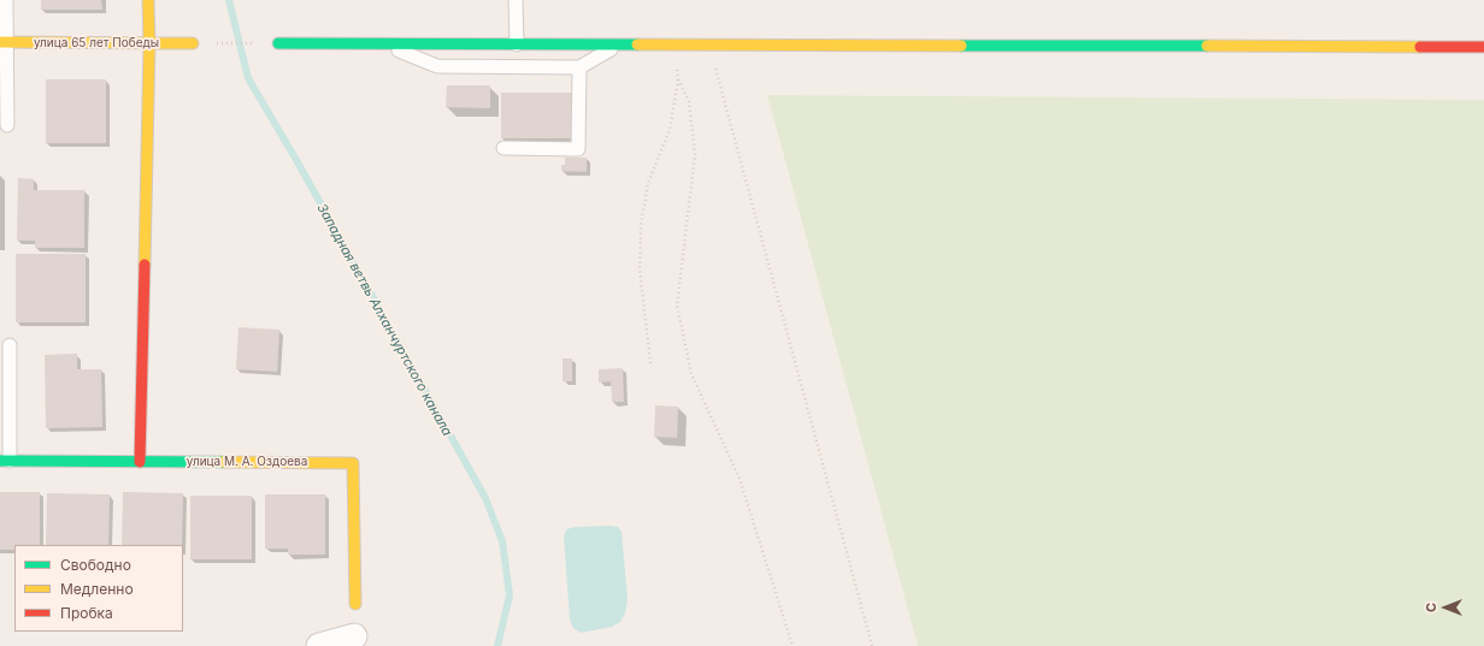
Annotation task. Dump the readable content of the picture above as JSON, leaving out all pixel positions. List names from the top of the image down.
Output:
{
  "streets": {
    "street": ["улица 65 лет Победы", "улица М. А. Оздоева"]
  },
  "water": ["Западная ветвь Алханчуртского канала"],
  "legend": ["Свободно", "Медленно", "Пробка"],
  "north": "left"
}
